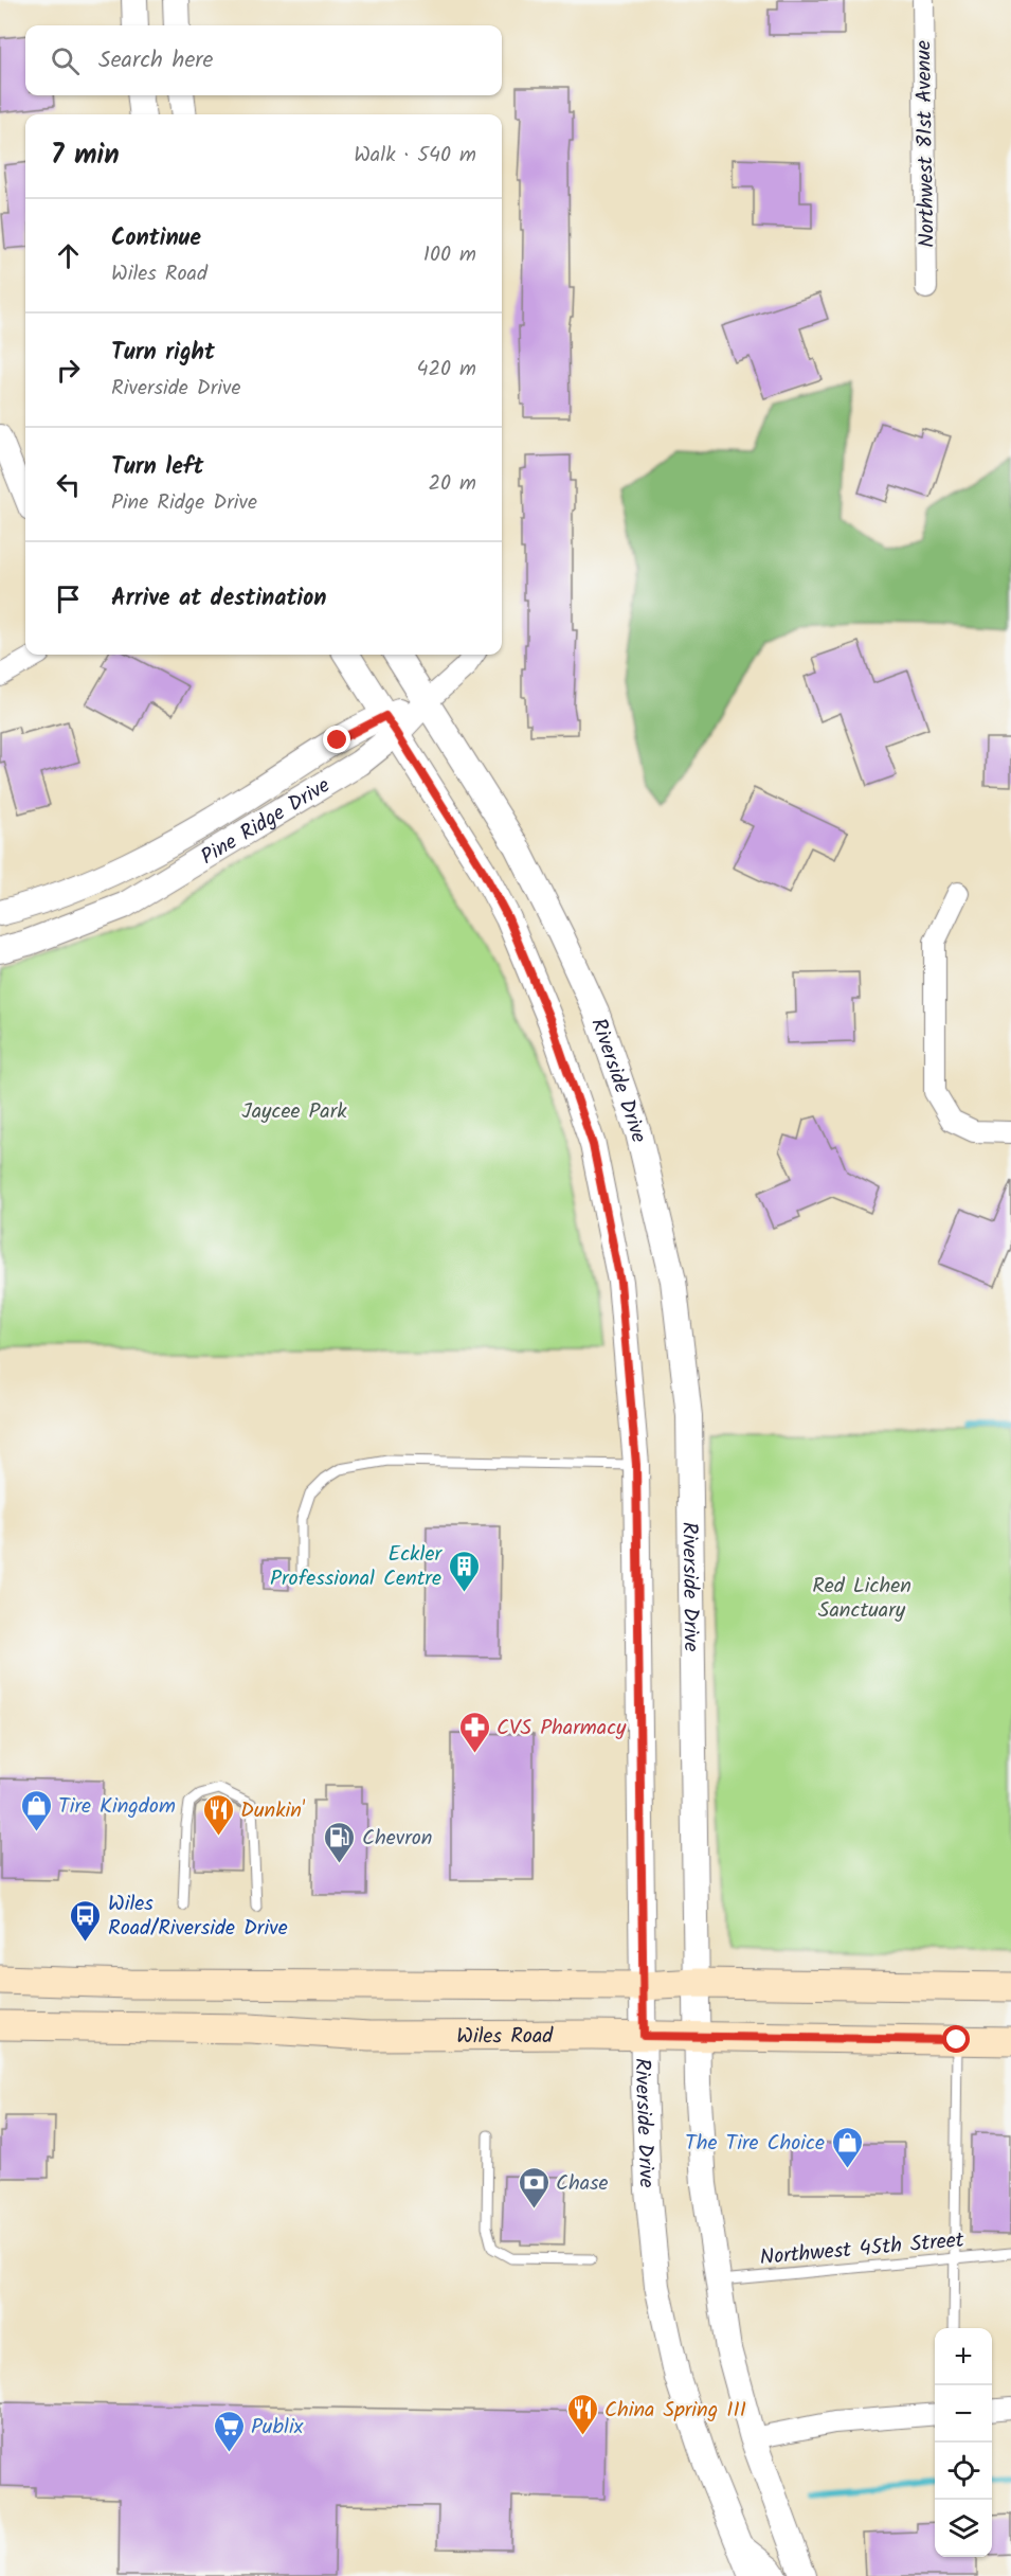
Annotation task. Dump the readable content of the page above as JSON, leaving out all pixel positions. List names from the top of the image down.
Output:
{
  "streets": {
    "main road": ["Wiles Road"],
    "street": ["Northwest 81st Avenue", "Pine Ridge Drive", "Riverside Drive"],
    "lane": ["Northwest 45th Street"]
  },
  "crossings": [
    ["Pine Ridge Drive", "Riverside Drive"],
    ["Riverside Drive", "Wiles Road"],
    ["Riverside Drive", "Northwest 45th Street"]
  ],
  "parks": ["Jaycee Park", "Red Lichen Sanctuary"],
  "places": {
    "building": ["Eckler Professional Centre"],
    "pharmacy": ["CVS Pharmacy"],
    "shop": ["Tire Kingdom", "The Tire Choice"],
    "restaurant": ["Dunkin'", "China Spring III"],
    "fuel station": ["Chevron"],
    "bus stop": ["Wiles Road/Riverside Drive"],
    "bank": ["Chase"],
    "supermarket": ["Publix"]
  },
  "page": {
    "search": "Search here",
    "heading": ["7 min", "Walk · 540 m"],
    "list": [
      ["Continue", "Wiles Road", "100 m"],
      ["Turn right", "Riverside Drive", "420 m"],
      ["Turn left", "Pine Ridge Drive", "20 m"],
      "Arrive at destination"
    ],
    "map_buttons": ["+", "−"]
  }
}
